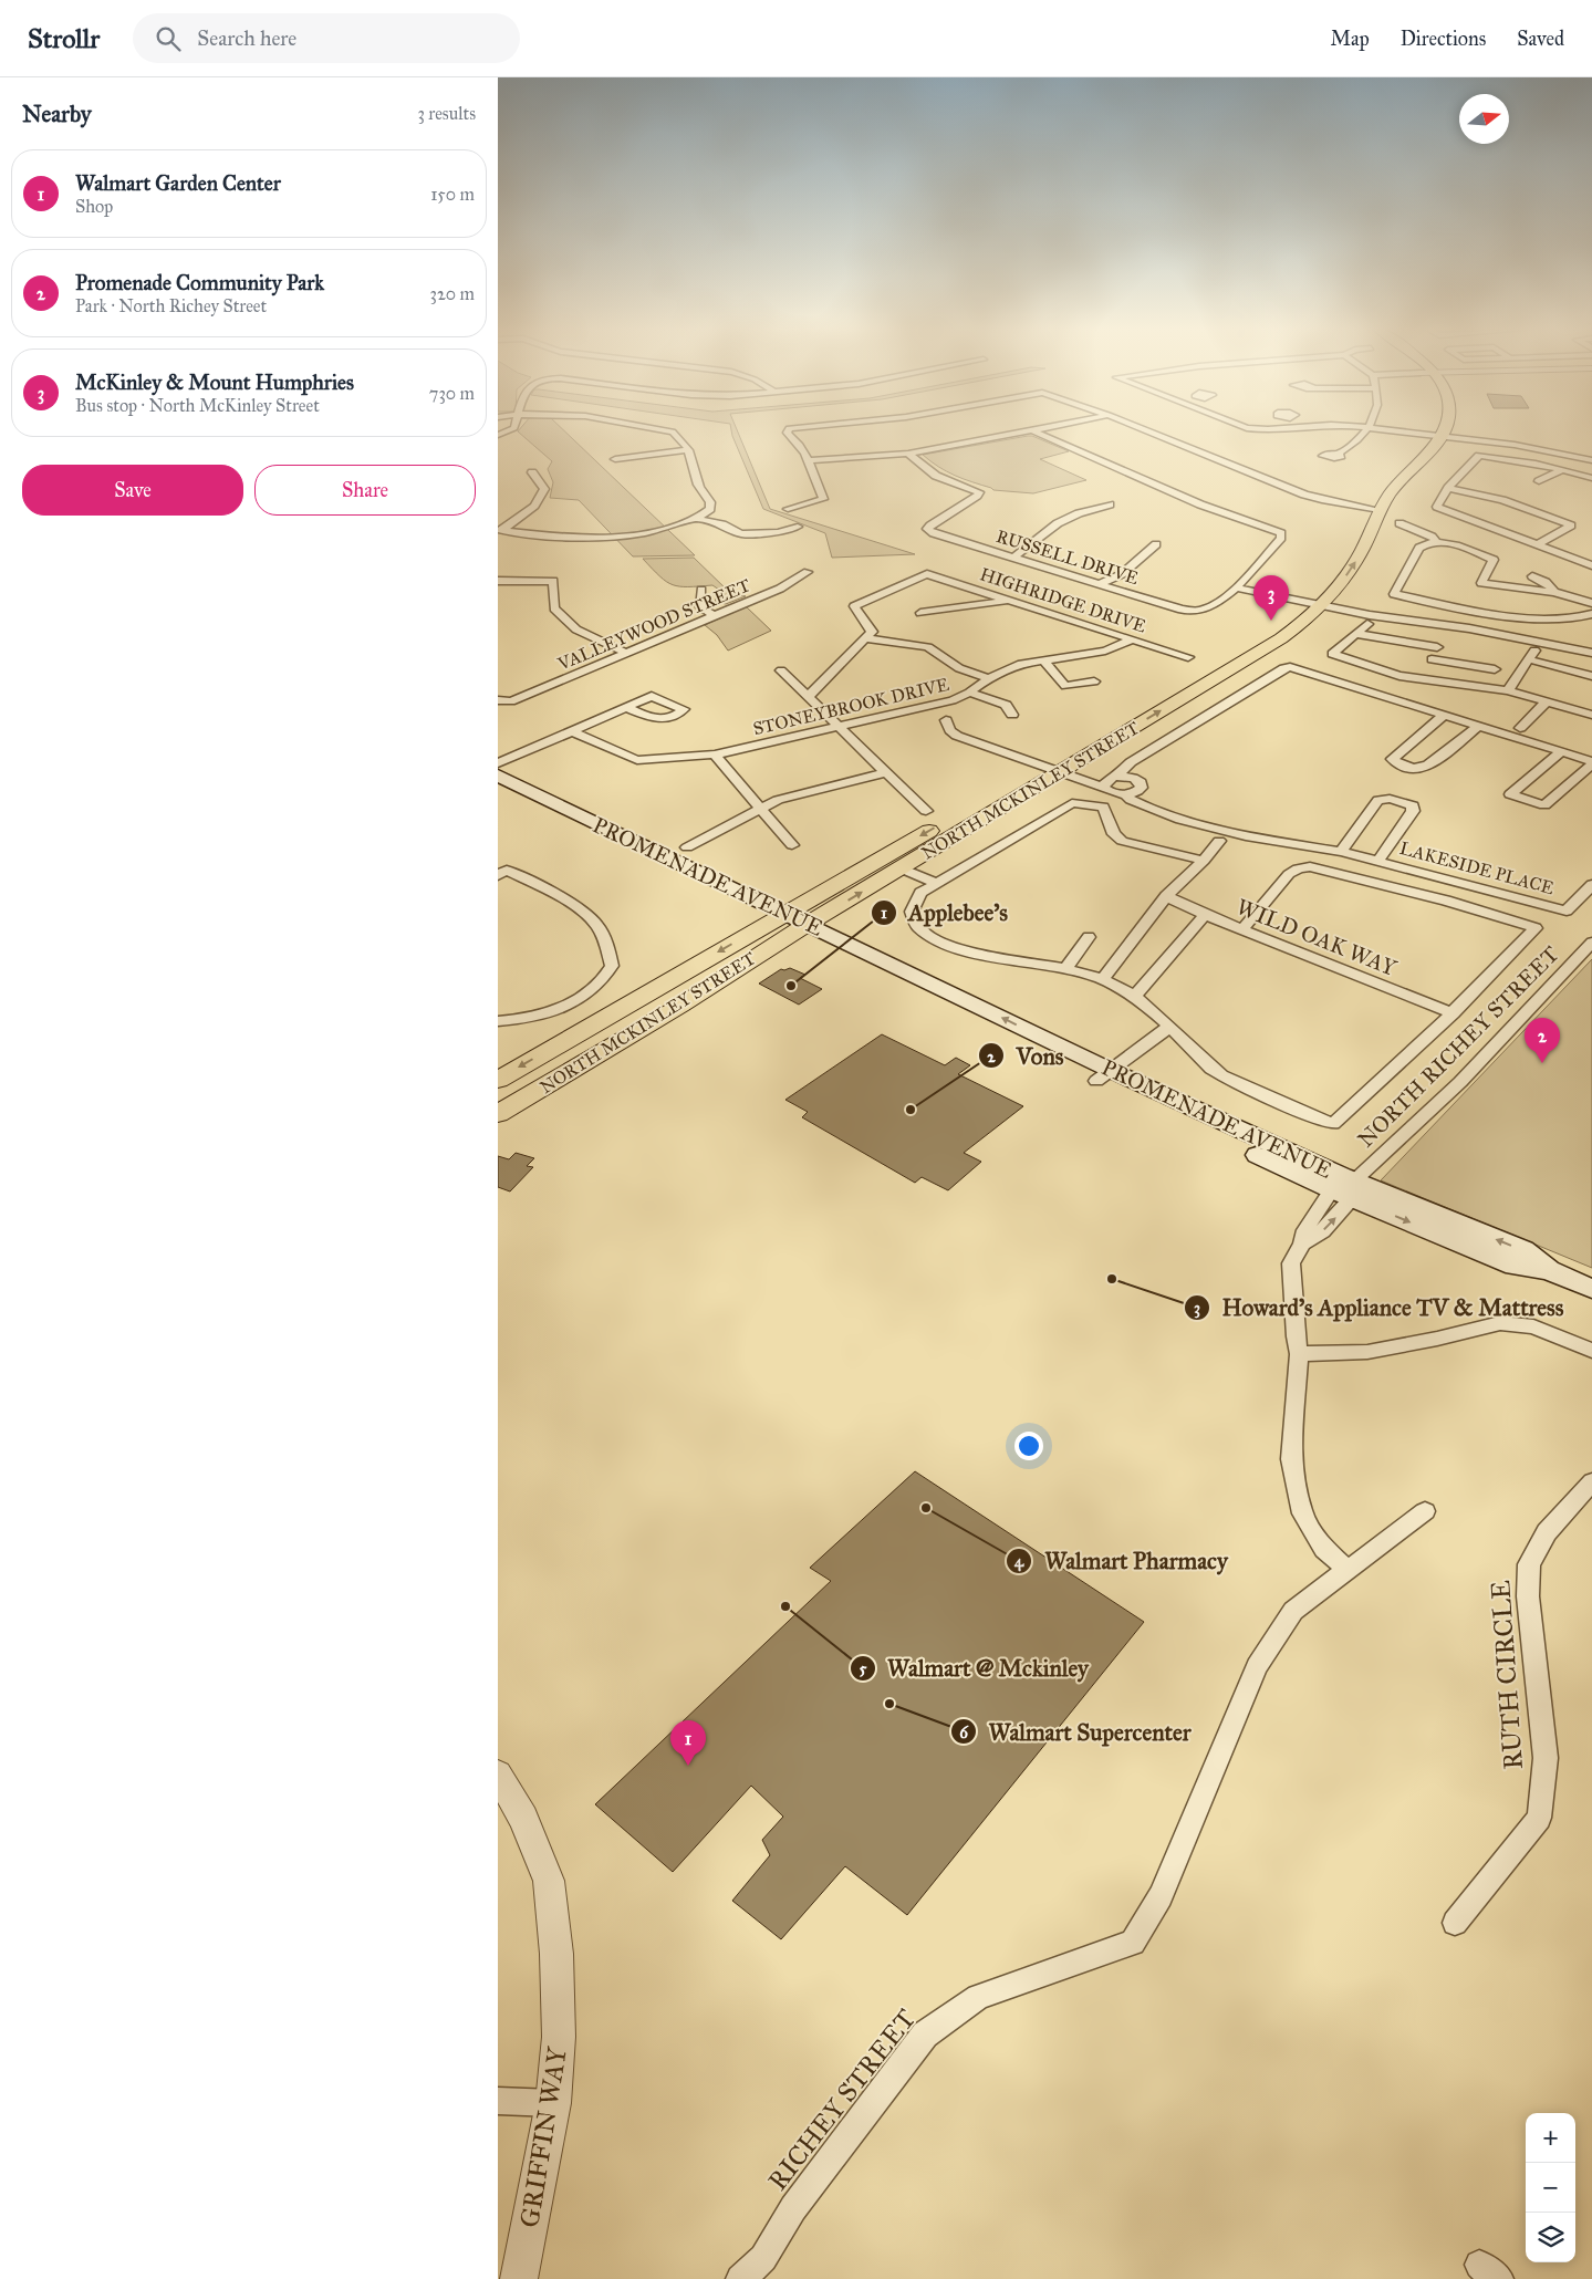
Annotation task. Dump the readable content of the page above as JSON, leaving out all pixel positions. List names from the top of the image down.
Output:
{
  "streets": {
    "main road": ["NORTH MCKINLEY STREET", "PROMENADE AVENUE"],
    "street": [
      "RUSSELL DRIVE",
      "HIGHRIDGE DRIVE",
      "VALLEYWOOD STREET",
      "STONEYBROOK DRIVE",
      "LAKESIDE PLACE",
      "WILD OAK WAY",
      "NORTH RICHEY STREET",
      "RUTH CIRCLE",
      "RICHEY STREET",
      "GRIFFIN WAY"
    ]
  },
  "crossings": [
    ["HIGHRIDGE DRIVE", "STONEYBROOK DRIVE"],
    ["STONEYBROOK DRIVE", "LAKESIDE PLACE"],
    ["NORTH MCKINLEY STREET", "LAKESIDE PLACE"],
    ["NORTH MCKINLEY STREET", "PROMENADE AVENUE"],
    ["PROMENADE AVENUE", "NORTH RICHEY STREET"]
  ],
  "places": [
    "Applebee's",
    "Vons",
    "Howard's Appliance TV & Mattress",
    "Walmart Pharmacy",
    "Walmart @ Mckinley",
    "Walmart Supercenter"
  ],
  "north": "right",
  "page": {
    "header": "Strollr",
    "search": "Search here",
    "nav": ["Map", "Directions", "Saved"],
    "heading": ["Nearby", "3 results"],
    "list": [
      {
        "mark": "1",
        "name": "Walmart Garden Center",
        "note": "Shop",
        "value": "150 m"
      },
      {
        "mark": "2",
        "name": "Promenade Community Park",
        "note": "Park · North Richey Street",
        "value": "320 m"
      },
      {
        "mark": "3",
        "name": "McKinley & Mount Humphries",
        "note": "Bus stop · North McKinley Street",
        "value": "730 m"
      }
    ],
    "buttons": ["Save", "Share"],
    "pins": ["3", "2", "1"],
    "map_buttons": ["+", "−"]
  }
}
